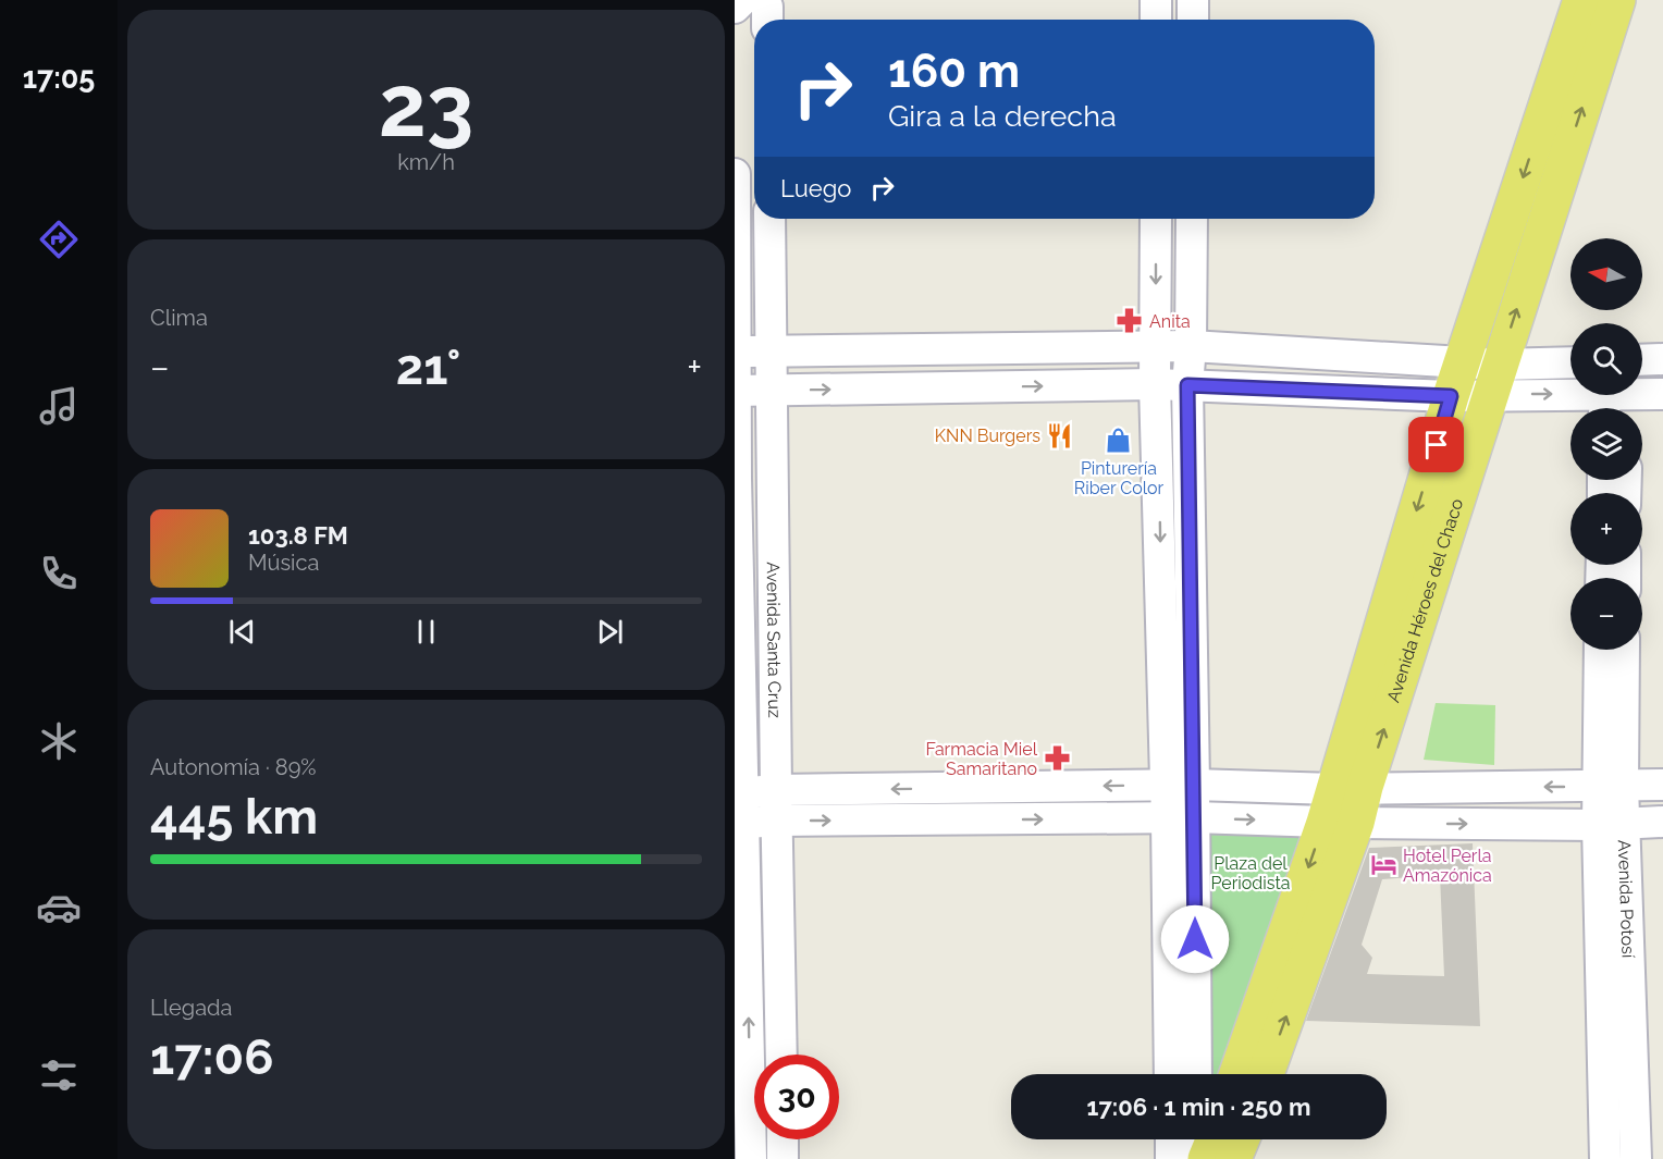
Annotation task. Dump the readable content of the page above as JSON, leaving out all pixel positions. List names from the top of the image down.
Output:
{
  "streets": {
    "main road": ["Avenida Héroes del Chaco"],
    "street": ["Avenida Santa Cruz", "Avenida Potosí"]
  },
  "parks": ["Plaza del Periodista"],
  "places": {
    "pharmacy": ["Anita", "Farmacia Miel Samaritano"],
    "restaurant": ["KNN Burgers"],
    "shop": ["Pinturería Riber Color"],
    "hotel": ["Hotel Perla Amazónica"]
  },
  "north": "left",
  "page": {
    "tabs": "17:05",
    "tile": [
      ["23", "km/h"],
      "Clima",
      ["Autonomía · 89%", "445 km"],
      ["Llegada", "17:06"]
    ],
    "turn": ["160 m", "Gira a la derecha"],
    "then": "Luego",
    "map_buttons": ["+", "−"],
    "heat": ["−", "21°", "+"],
    "song": ["103.8 FM", "Música"],
    "limit": "30",
    "trip": "17:06 · 1 min · 250 m"
  }
}
